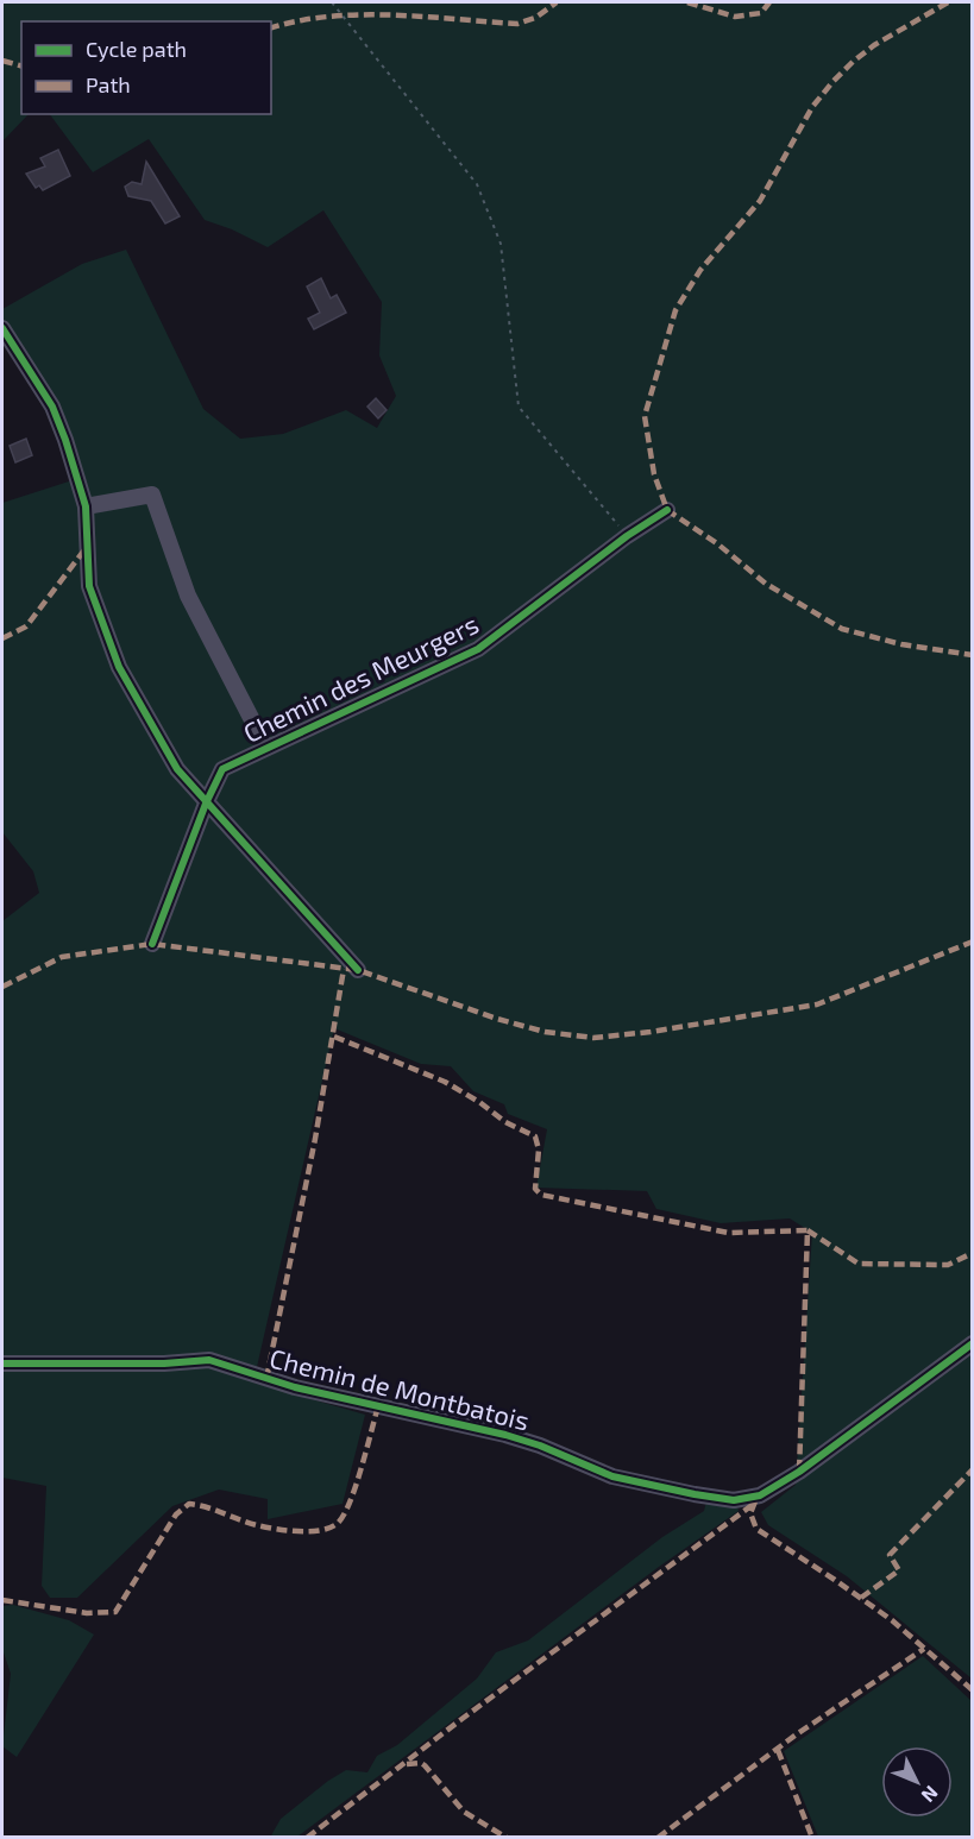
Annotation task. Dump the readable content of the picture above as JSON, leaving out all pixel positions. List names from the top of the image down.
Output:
{
  "streets": {
    "street": ["Chemin des Meurgers", "Chemin de Montbatois"]
  },
  "legend": ["Cycle path", "Path"],
  "north": "bottom right"
}
